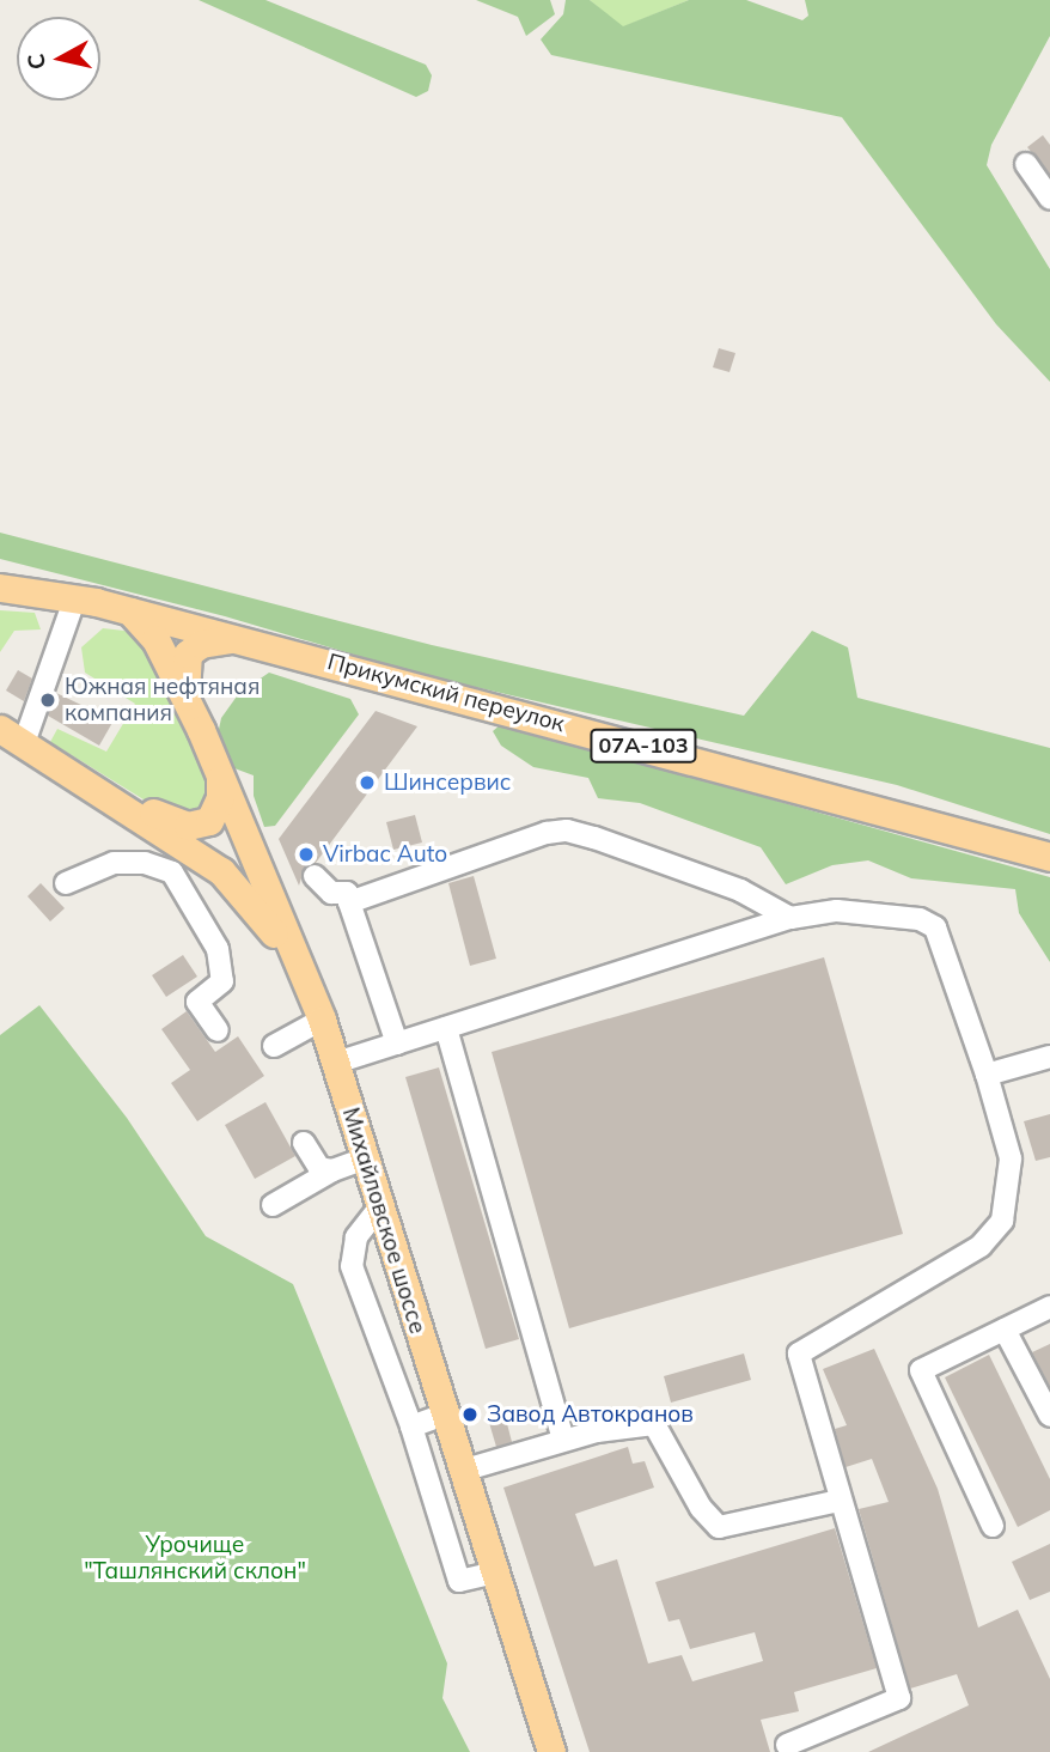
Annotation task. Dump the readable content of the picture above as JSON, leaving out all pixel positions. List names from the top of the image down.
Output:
{
  "streets": {
    "main road": ["Прикумский переулок", "07А-103", "Михайловское шоссе"]
  },
  "crossings": [
    ["Прикумский переулок", "07А-103"],
    ["Прикумский переулок", "Михайловское шоссе"],
    ["07А-103", "Михайловское шоссе"]
  ],
  "parks": ["Урочище \"Ташлянский склон\""],
  "places": [
    "Южная нефтяная компания",
    "Шинсервис",
    "Virbac Auto",
    "Завод Автокранов"
  ],
  "north": "left"
}
